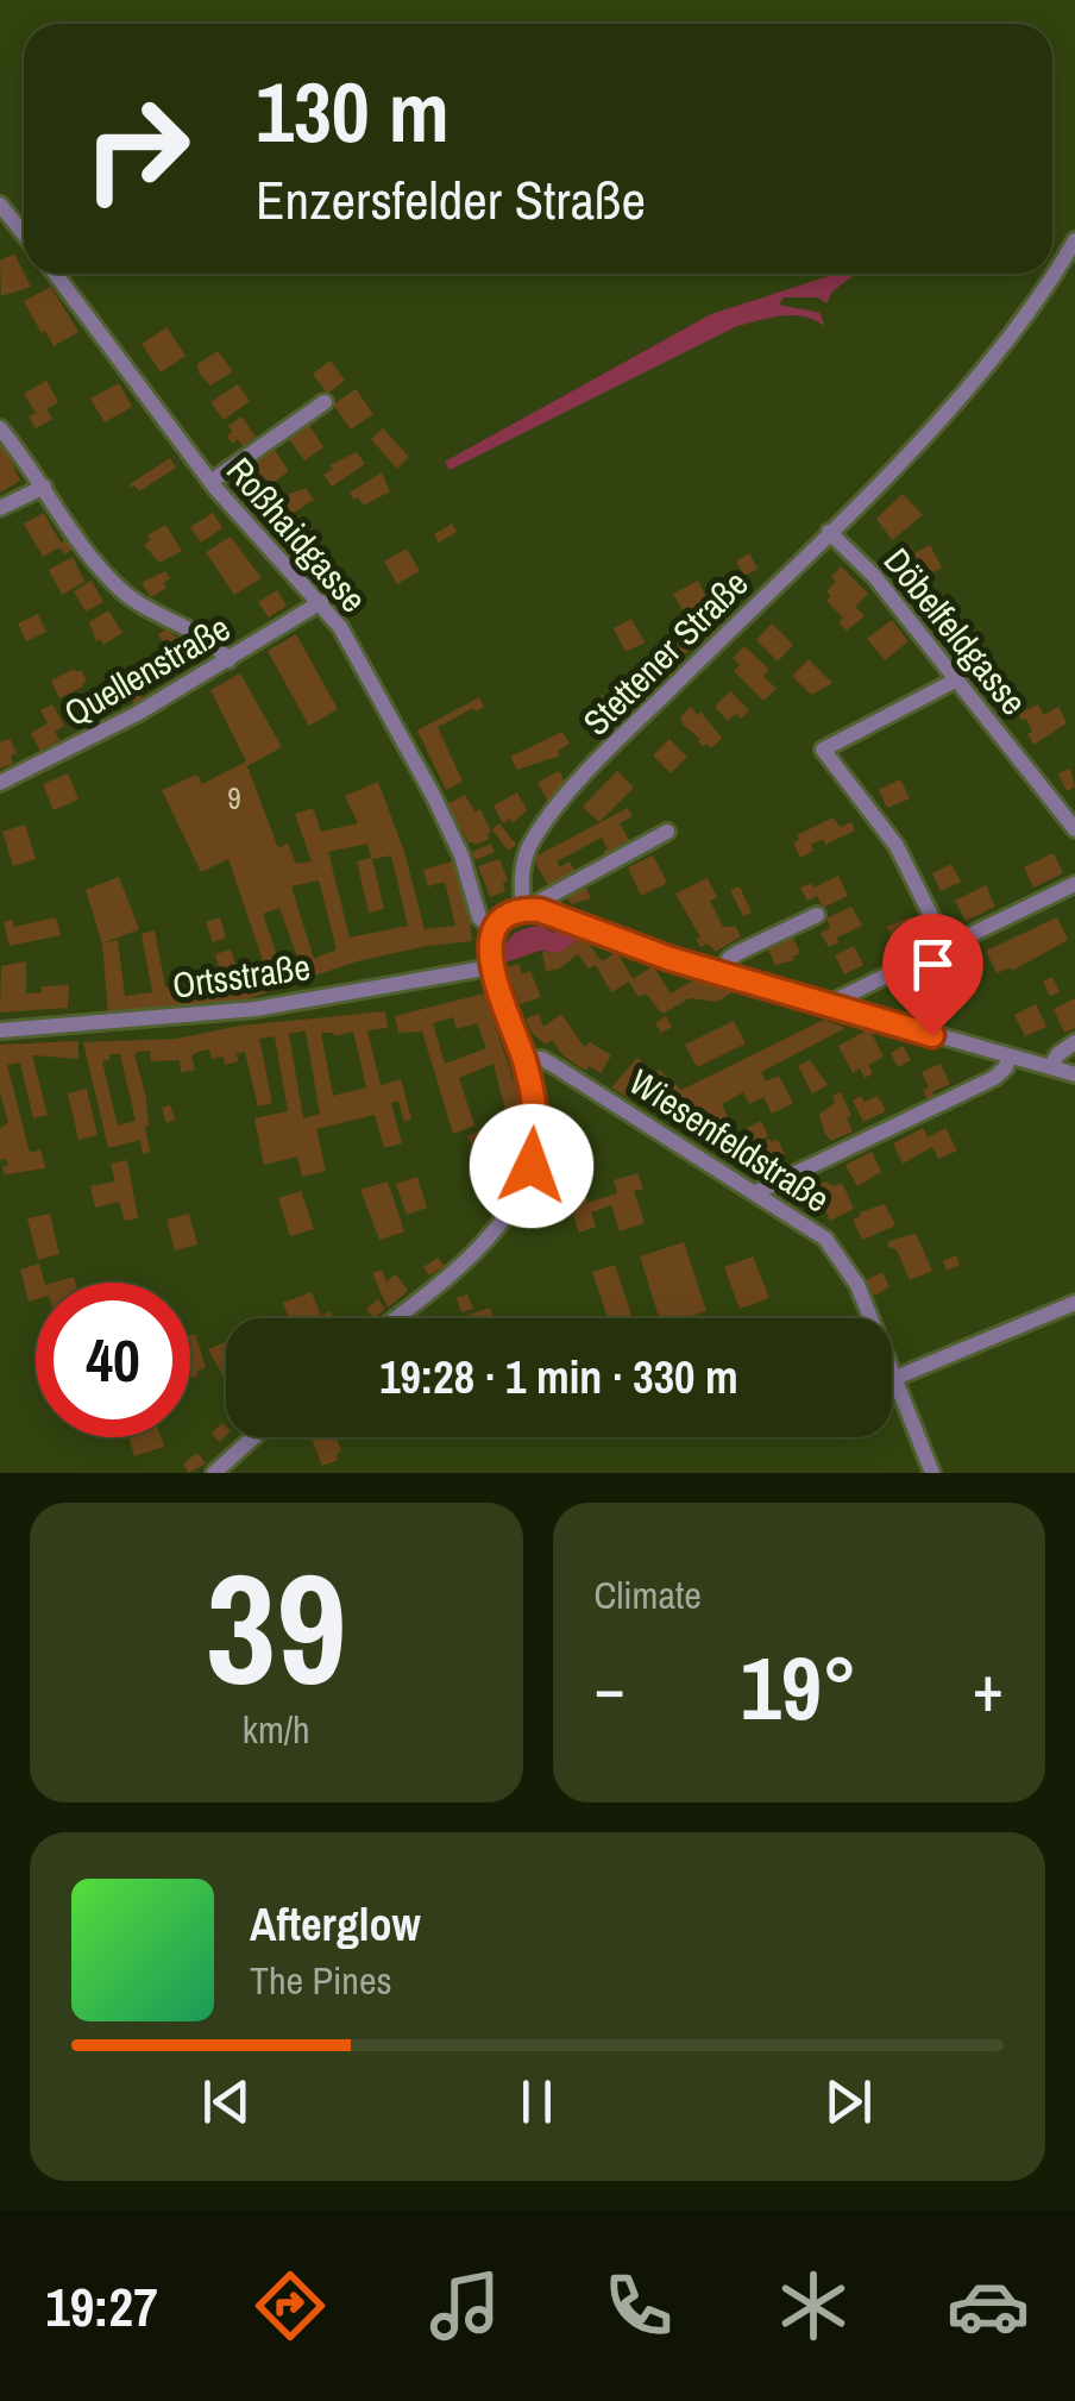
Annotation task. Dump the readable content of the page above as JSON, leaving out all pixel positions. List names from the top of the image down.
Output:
{
  "streets": {
    "street": [
      "Roßhaidgasse",
      "Döbelfeldgasse",
      "Stettener Straße",
      "Quellenstraße",
      "Ortsstraße",
      "Wiesenfeldstraße"
    ]
  },
  "crossings": [
    ["Roßhaidgasse", "Quellenstraße"],
    ["Döbelfeldgasse", "Stettener Straße"]
  ],
  "house_numbers": ["9"],
  "page": {
    "turn": ["130 m", "Enzersfelder Straße"],
    "limit": "40",
    "trip": "19:28 · 1 min · 330 m",
    "tile": [
      ["39", "km/h"],
      "Climate"
    ],
    "heat": ["−", "19°", "+"],
    "song": ["Afterglow", "The Pines"],
    "tabs": "19:27"
  }
}
